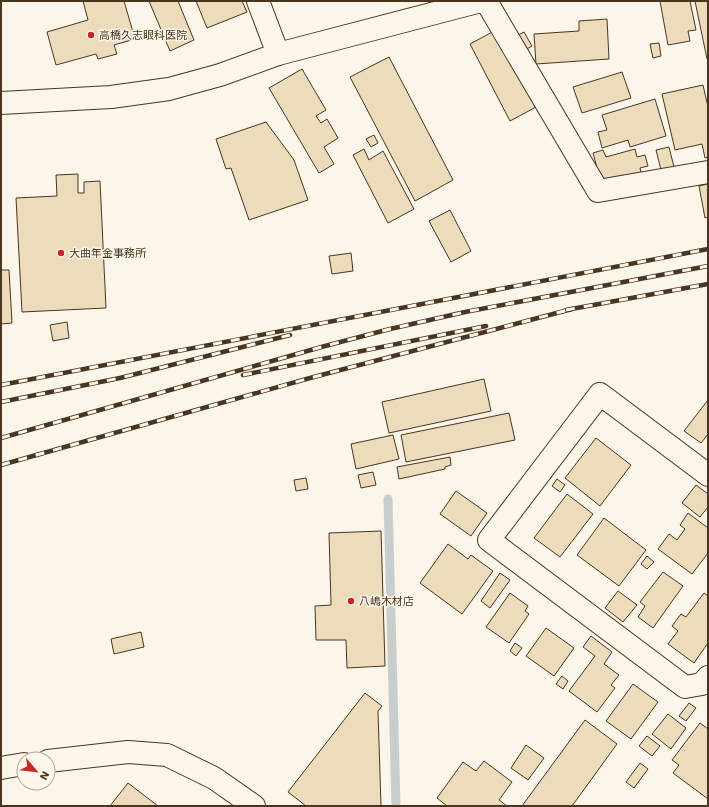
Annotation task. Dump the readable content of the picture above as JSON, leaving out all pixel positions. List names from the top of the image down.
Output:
{
  "places": ["高橋久志眼科医院", "大曲年金事務所", "八嶋木材店"],
  "north": "bottom right"
}
